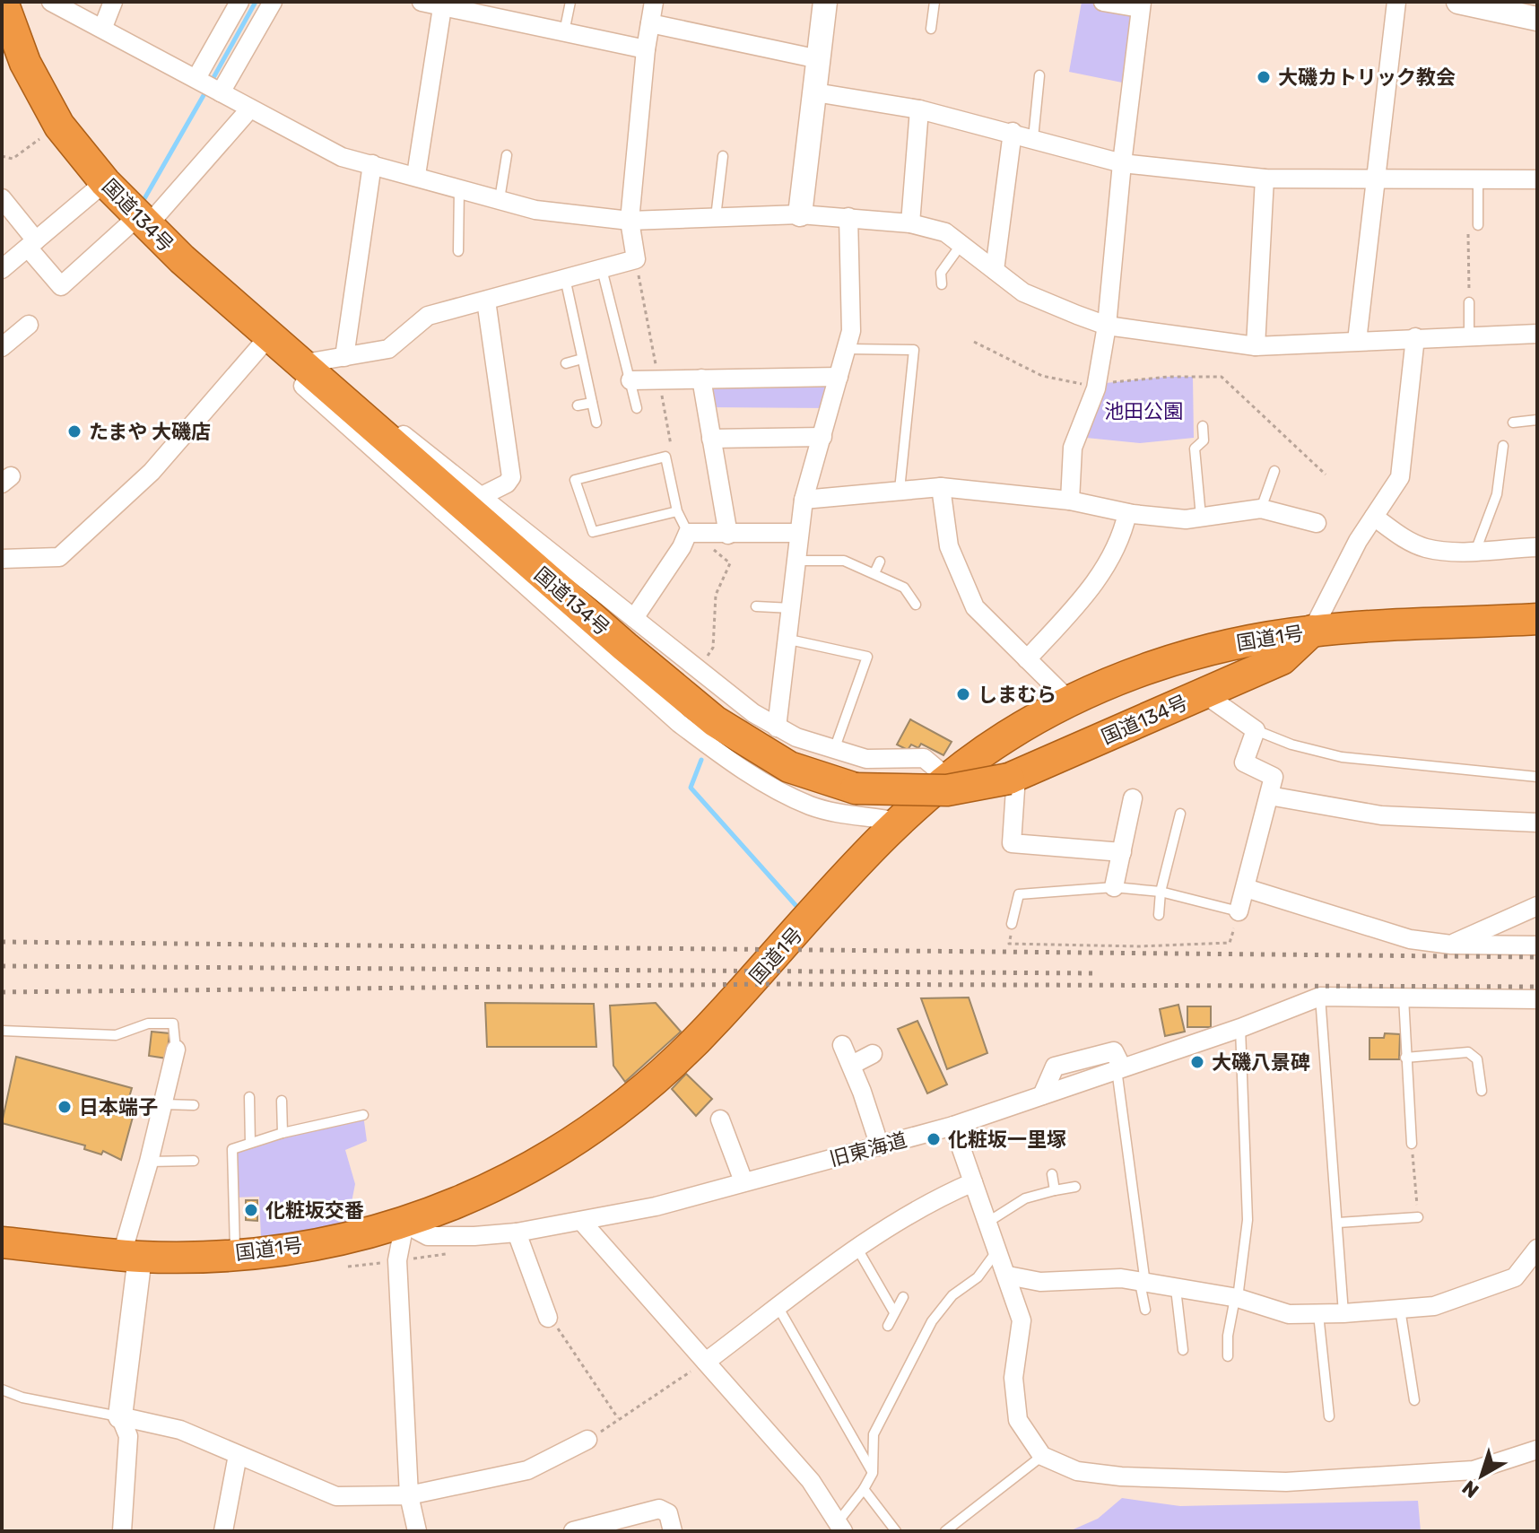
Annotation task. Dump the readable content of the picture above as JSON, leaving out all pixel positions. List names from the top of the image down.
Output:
{
  "streets": {
    "highway": ["国道134号", "国道1号"],
    "street": ["旧東海道"]
  },
  "crossings": [
    ["国道134号", "国道1号"],
    ["国道1号", "旧東海道"]
  ],
  "parks": ["池田公園"],
  "places": [
    "大磯カトリック教会",
    "たまや 大磯店",
    "しまむら",
    "大磯八景碑",
    "日本端子",
    "化粧坂一里塚",
    "化粧坂交番"
  ],
  "north": "bottom left"
}
